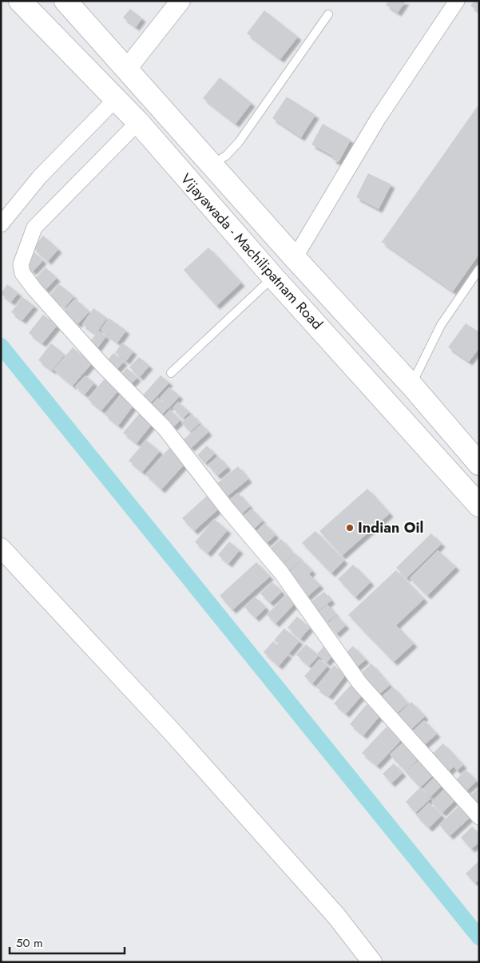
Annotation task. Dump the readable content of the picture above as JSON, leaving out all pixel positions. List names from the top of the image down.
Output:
{
  "streets": {
    "highway": ["Vijayawada - Machilipatnam Road"]
  },
  "places": ["Indian Oil"],
  "scale_bar": "50 m"
}
